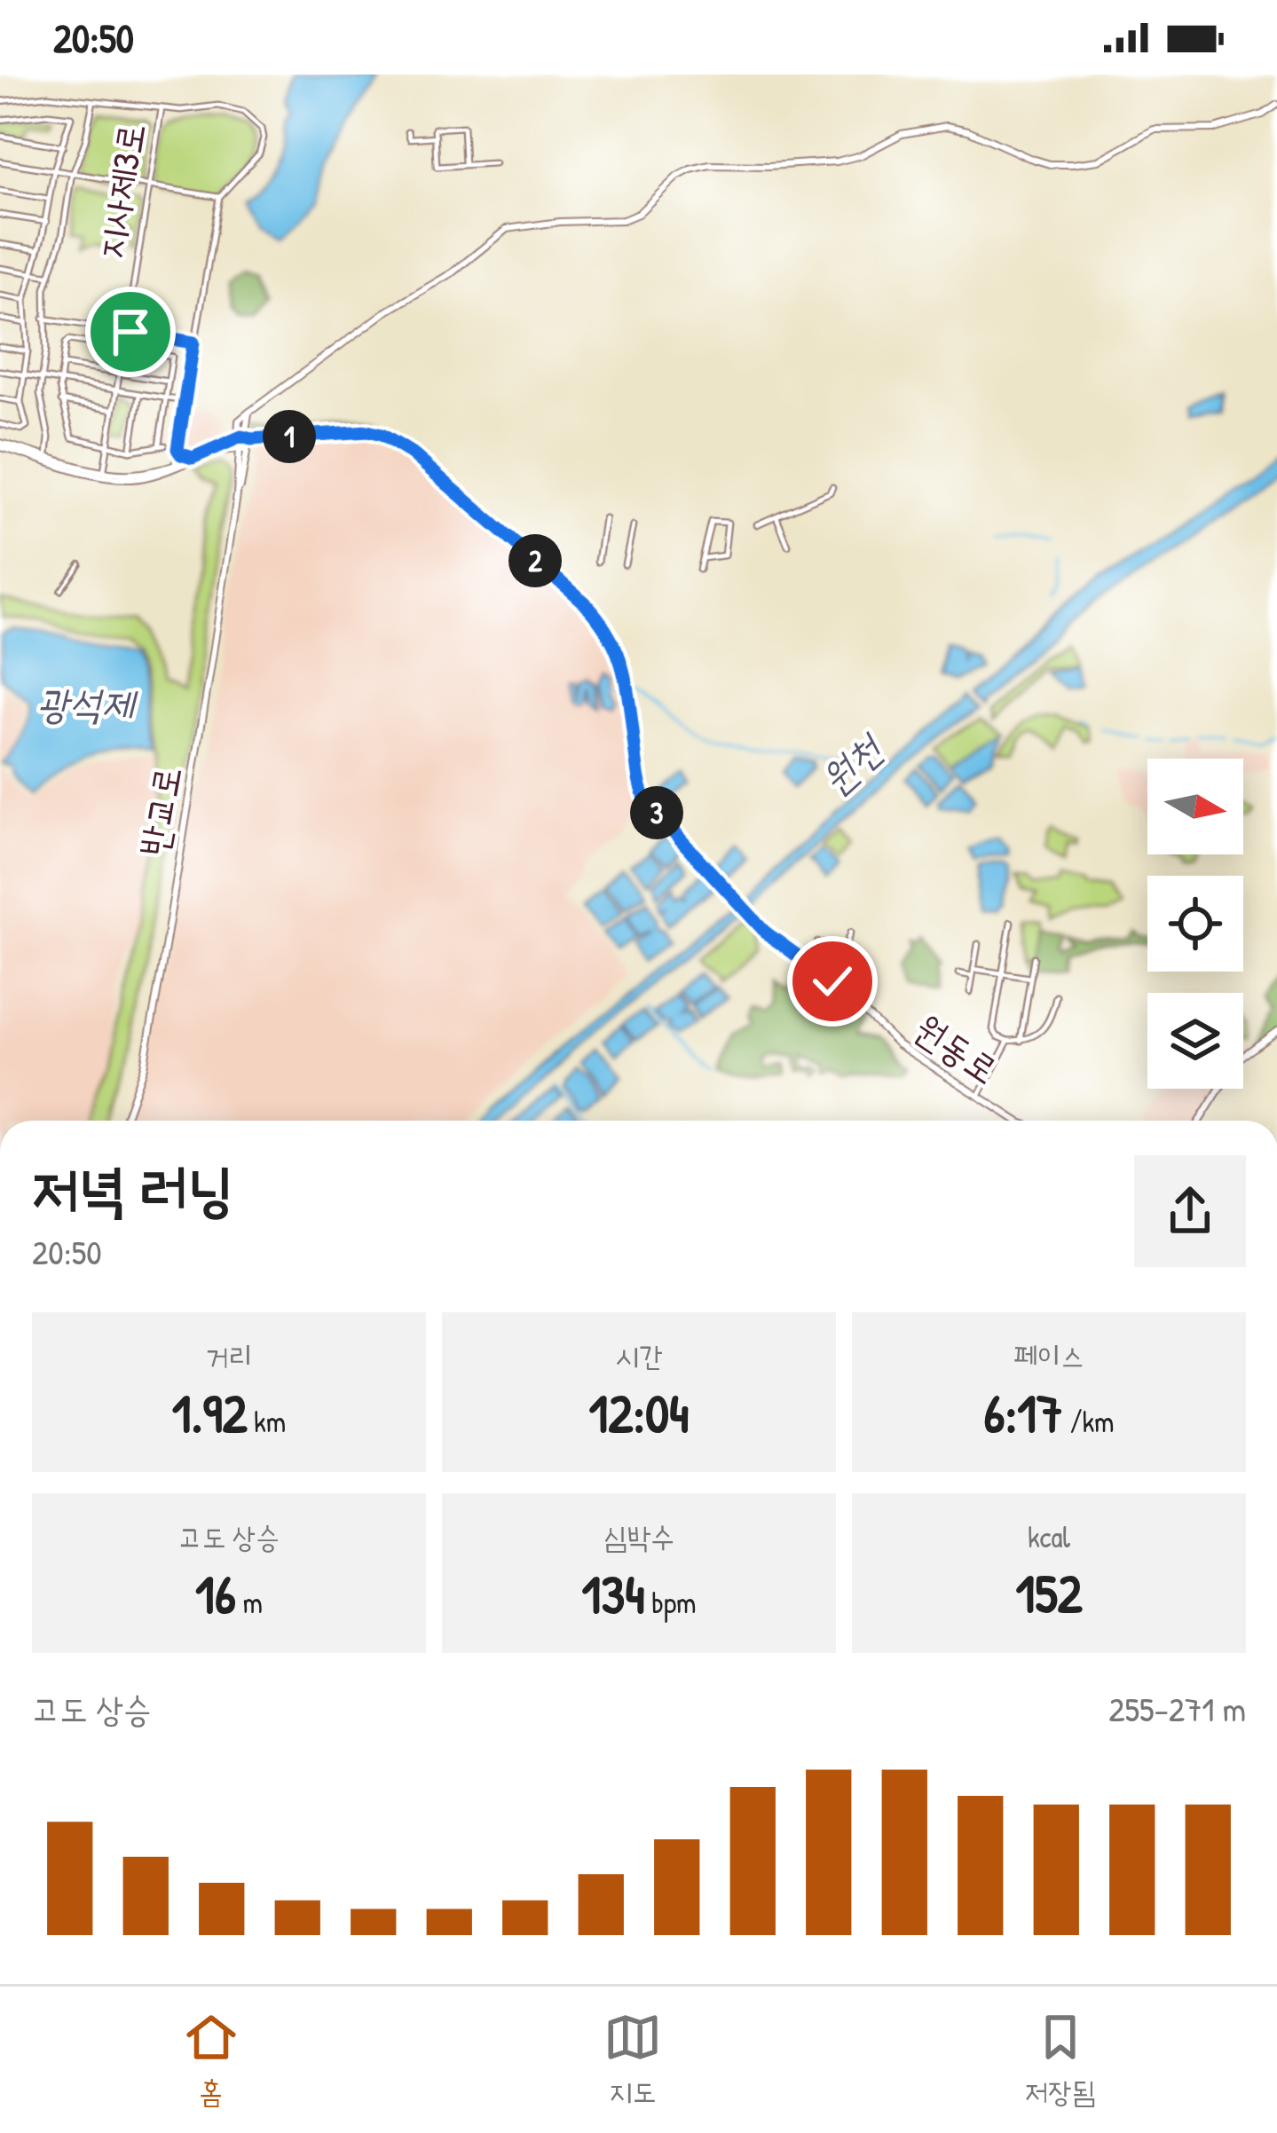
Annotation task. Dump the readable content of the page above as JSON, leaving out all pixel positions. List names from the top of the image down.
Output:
{
  "streets": {
    "street": ["지사제3로", "반교로", "원동로"]
  },
  "crossings": [
    ["반교로", "원동로"]
  ],
  "water": ["광석제", "원천"],
  "north": "right",
  "page": {
    "status": "20:50",
    "pins": ["1", "2", "3"],
    "heading": ["저녁 러닝", "20:50"],
    "stats": [
      ["거리", "1.92 km"],
      ["시간", "12:04"],
      ["페이스", "6:17 /km"],
      ["고도 상승", "16 m"],
      ["심박수", "134 bpm"],
      ["kcal", "152"]
    ],
    "chart": ["고도 상승", "255–271 m"],
    "tabs": ["홈", "지도", "저장됨"]
  }
}
